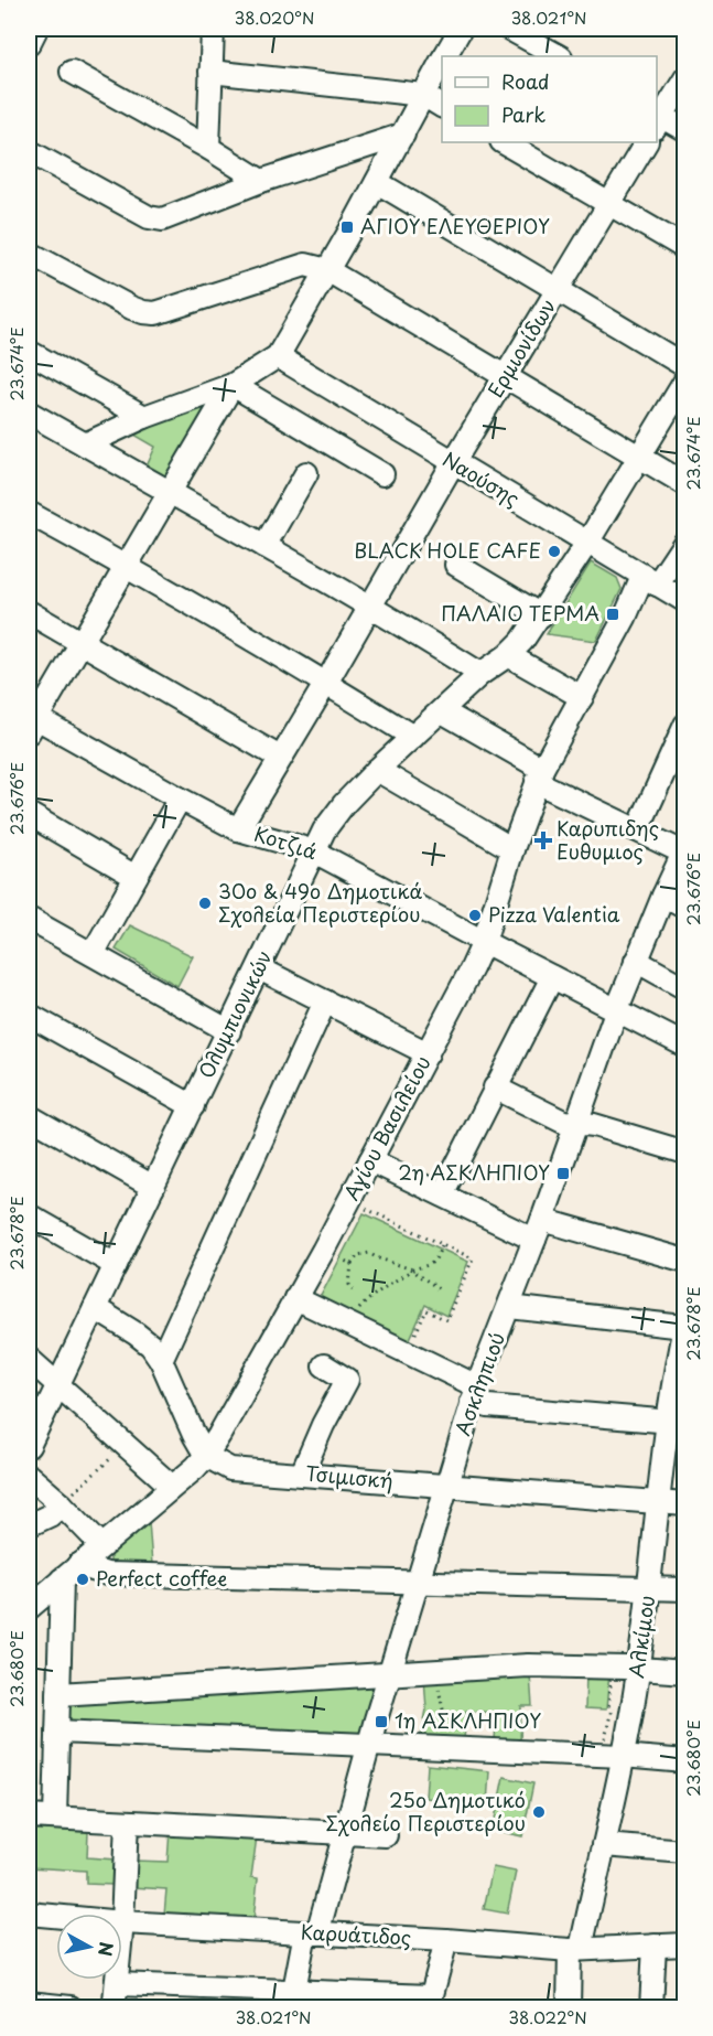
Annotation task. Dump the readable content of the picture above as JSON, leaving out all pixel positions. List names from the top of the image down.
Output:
{
  "streets": {
    "street": [
      "Ερμιονίδων",
      "Ναούσης",
      "Κοτζιά",
      "Ολυμπιονικών",
      "Αγίου Βασιλείου",
      "Ασκληπιού",
      "Τσιμισκή",
      "Αλκίμου",
      "Καρυάτιδος"
    ]
  },
  "crossings": [
    ["Ερμιονίδων", "Ναούσης"],
    ["Ερμιονίδων", "Κοτζιά"],
    ["Ναούσης", "Ολυμπιονικών"],
    ["Ναούσης", "Αγίου Βασιλείου"],
    ["Κοτζιά", "Ολυμπιονικών"],
    ["Κοτζιά", "Αγίου Βασιλείου"],
    ["Κοτζιά", "Ασκληπιού"],
    ["Αγίου Βασιλείου", "Τσιμισκή"],
    ["Ασκληπιού", "Τσιμισκή"],
    ["Ασκληπιού", "Καρυάτιδος"],
    ["Τσιμισκή", "Αλκίμου"],
    ["Αλκίμου", "Καρυάτιδος"]
  ],
  "places": {
    "transit": [
      "ΑΓΙΟΥ ΕΛΕΥΘΕΡΙΟΥ",
      "ΠΑΛΑΙΟ ΤΕΡΜΑ",
      "2η ΑΣΚΛΗΠΙΟΥ",
      "1η ΑΣΚΛΗΠΙΟΥ"
    ],
    "other": [
      "BLACK HOLE CAFE",
      "30ο & 49ο Δημοτικά Σχολεία Περιστερίου",
      "Pizza Valentia",
      "Perfect coffee",
      "25ο Δημοτικό Σχολείο Περιστερίου"
    ],
    "health": ["Καρυπιδης Ευθυμιος"]
  },
  "legend": ["Road", "Park"],
  "north": "right",
  "coordinates": [
    "38.020°N",
    "38.021°N",
    "23.674°E",
    "23.676°E",
    "23.678°E",
    "23.680°E",
    "38.022°N"
  ]
}
